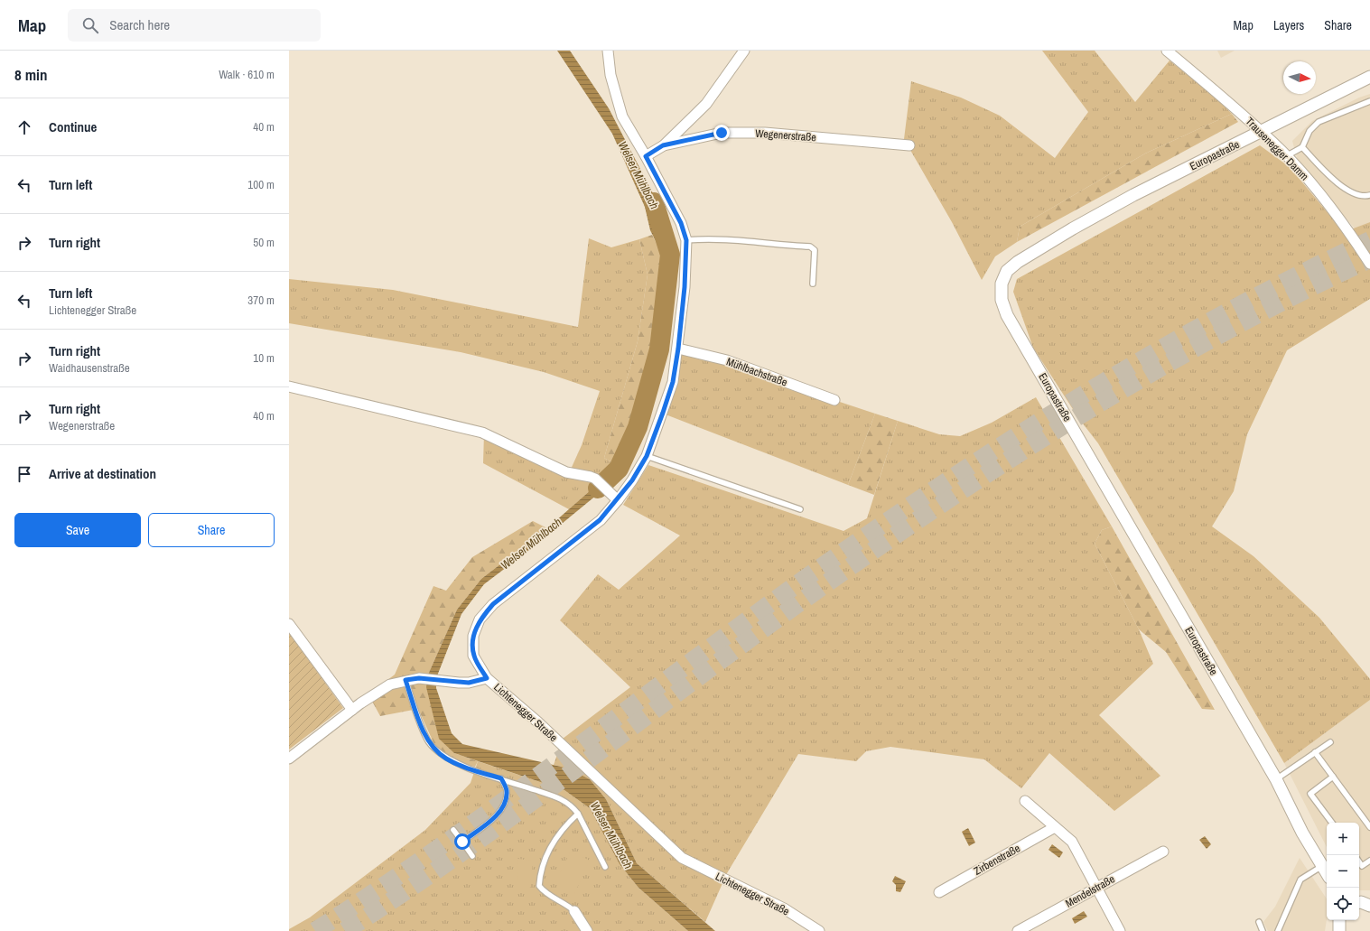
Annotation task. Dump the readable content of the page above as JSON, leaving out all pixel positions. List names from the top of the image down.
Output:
{
  "streets": {
    "street": [
      "Wegenerstraße",
      "Trausenegger Damm",
      "Europastraße",
      "Mühlbachstraße",
      "Lichtenegger Straße",
      "Zirbenstraße",
      "Mendelstraße"
    ]
  },
  "crossings": [
    ["Trausenegger Damm", "Europastraße"],
    ["Mühlbachstraße", "Lichtenegger Straße"]
  ],
  "water": ["Welser Mühlbach"],
  "north": "right",
  "page": {
    "header": "Map",
    "search": "Search here",
    "nav": ["Map", "Layers", "Share"],
    "heading": ["8 min", "Walk · 610 m"],
    "list": [
      ["Continue", "40 m"],
      ["Turn left", "100 m"],
      ["Turn right", "50 m"],
      ["Turn left", "Lichtenegger Straße", "370 m"],
      ["Turn right", "Waidhausenstraße", "10 m"],
      ["Turn right", "Wegenerstraße", "40 m"],
      "Arrive at destination"
    ],
    "buttons": ["Save", "Share"],
    "map_buttons": ["+", "−"]
  }
}
